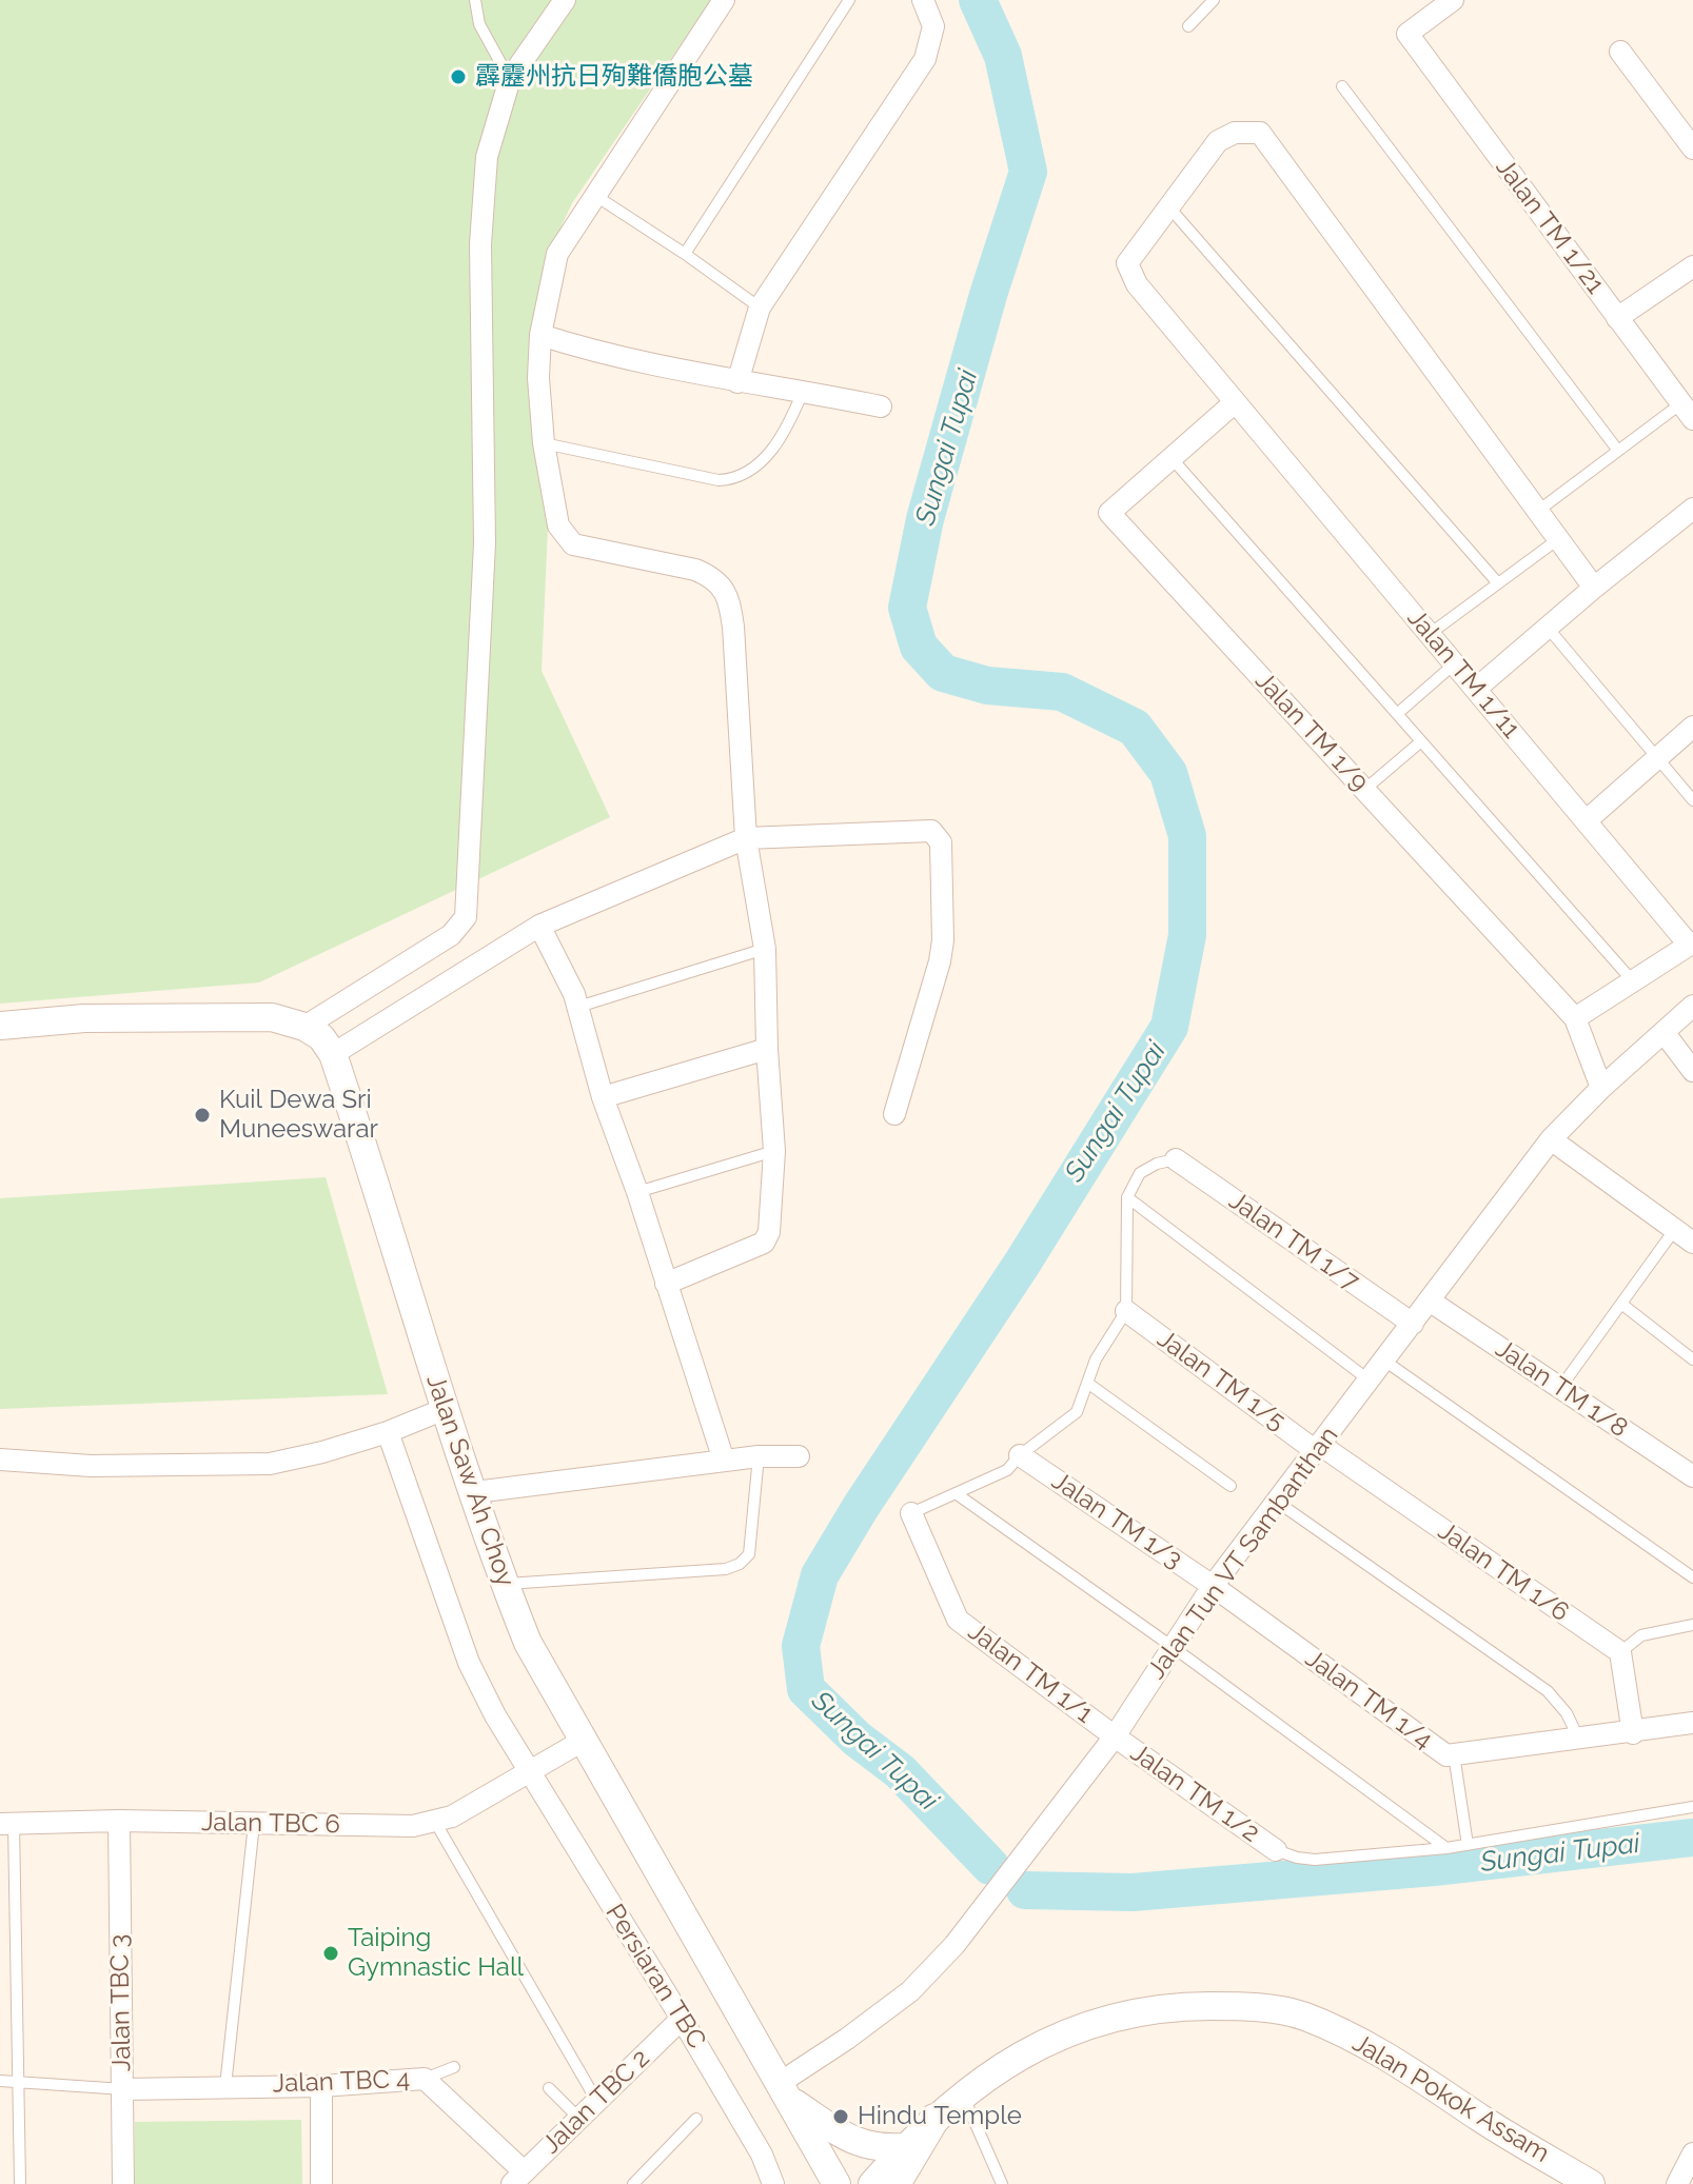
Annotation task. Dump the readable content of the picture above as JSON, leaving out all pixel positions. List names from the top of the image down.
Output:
{
  "streets": {
    "street": [
      "Jalan TM 1/21",
      "Jalan TM 1/11",
      "Jalan TM 1/9",
      "Jalan TM 1/7",
      "Jalan TM 1/5",
      "Jalan TM 1/8",
      "Jalan Saw Ah Choy",
      "Jalan TM 1/3",
      "Jalan Tun VT Sambanthan",
      "Jalan TM 1/6",
      "Jalan TM 1/1",
      "Jalan TM 1/4",
      "Jalan TM 1/2",
      "Jalan TBC 6",
      "Persiaran TBC",
      "Jalan TBC 3",
      "Jalan TBC 4",
      "Jalan Pokok Assam",
      "Jalan TBC 2"
    ]
  },
  "crossings": [
    ["Jalan TM 1/11", "Jalan TM 1/9"],
    ["Jalan TM 1/9", "Jalan Tun VT Sambanthan"],
    ["Jalan TM 1/7", "Jalan Tun VT Sambanthan"],
    ["Jalan TM 1/5", "Jalan Tun VT Sambanthan"],
    ["Jalan TM 1/5", "Jalan TM 1/6"],
    ["Jalan TM 1/8", "Jalan Tun VT Sambanthan"],
    ["Jalan Saw Ah Choy", "Jalan Tun VT Sambanthan"],
    ["Jalan Saw Ah Choy", "Jalan TBC 6"],
    ["Jalan TM 1/3", "Jalan Tun VT Sambanthan"],
    ["Jalan TM 1/3", "Jalan TM 1/4"],
    ["Jalan Tun VT Sambanthan", "Jalan TM 1/6"],
    ["Jalan Tun VT Sambanthan", "Jalan TM 1/1"],
    ["Jalan Tun VT Sambanthan", "Jalan TM 1/4"],
    ["Jalan Tun VT Sambanthan", "Jalan TM 1/2"],
    ["Jalan TM 1/1", "Jalan TM 1/2"],
    ["Jalan TBC 6", "Persiaran TBC"],
    ["Jalan TBC 6", "Jalan TBC 3"],
    ["Persiaran TBC", "Jalan TBC 2"],
    ["Jalan TBC 3", "Jalan TBC 4"],
    ["Jalan TBC 4", "Jalan TBC 2"]
  ],
  "water": ["Sungai Tupai"],
  "places": [
    "霹靂州抗日殉難僑胞公墓",
    "Kuil Dewa Sri Muneeswarar",
    "Taiping Gymnastic Hall",
    "Hindu Temple"
  ]
}
